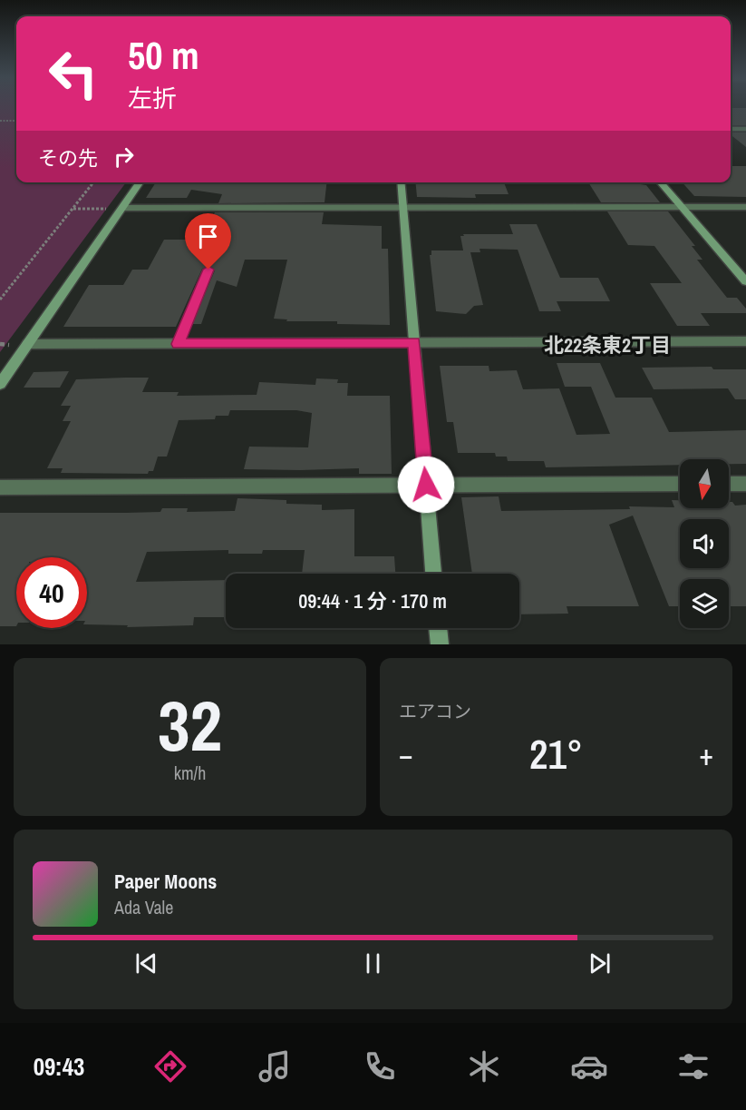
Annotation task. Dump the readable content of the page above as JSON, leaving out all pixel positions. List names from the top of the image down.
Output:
{
  "districts": ["北22条東2丁目"],
  "north": "bottom",
  "page": {
    "turn": ["50 m", "左折"],
    "then": "その先",
    "limit": "40",
    "trip": "09:44 · 1 分 · 170 m",
    "tile": [
      ["32", "km/h"],
      "エアコン"
    ],
    "heat": ["−", "21°", "+"],
    "song": ["Paper Moons", "Ada Vale"],
    "tabs": "09:43"
  }
}
